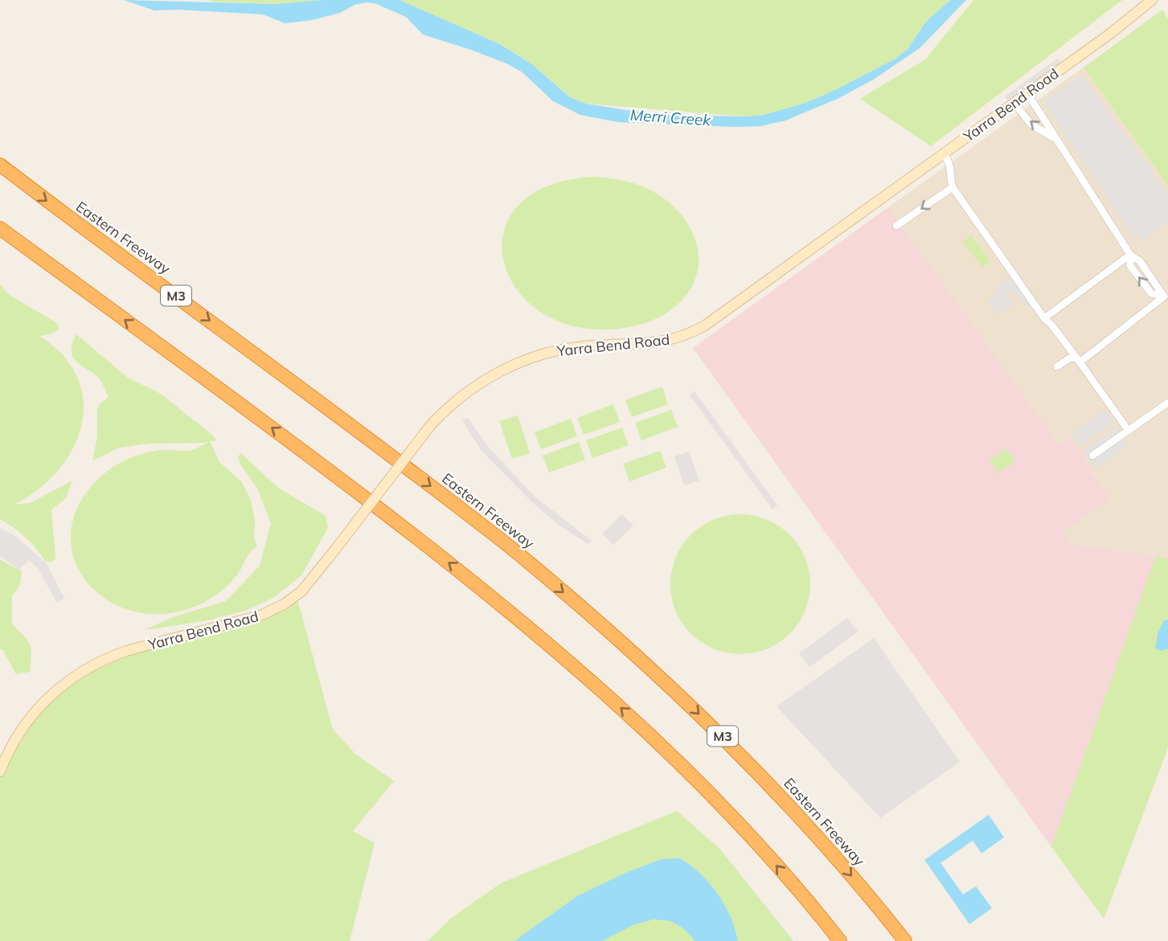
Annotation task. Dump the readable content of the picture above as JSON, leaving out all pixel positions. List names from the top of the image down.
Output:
{
  "streets": {
    "highway": ["Eastern Freeway", "M3"],
    "street": ["Yarra Bend Road"]
  },
  "water": ["Merri Creek"]
}
